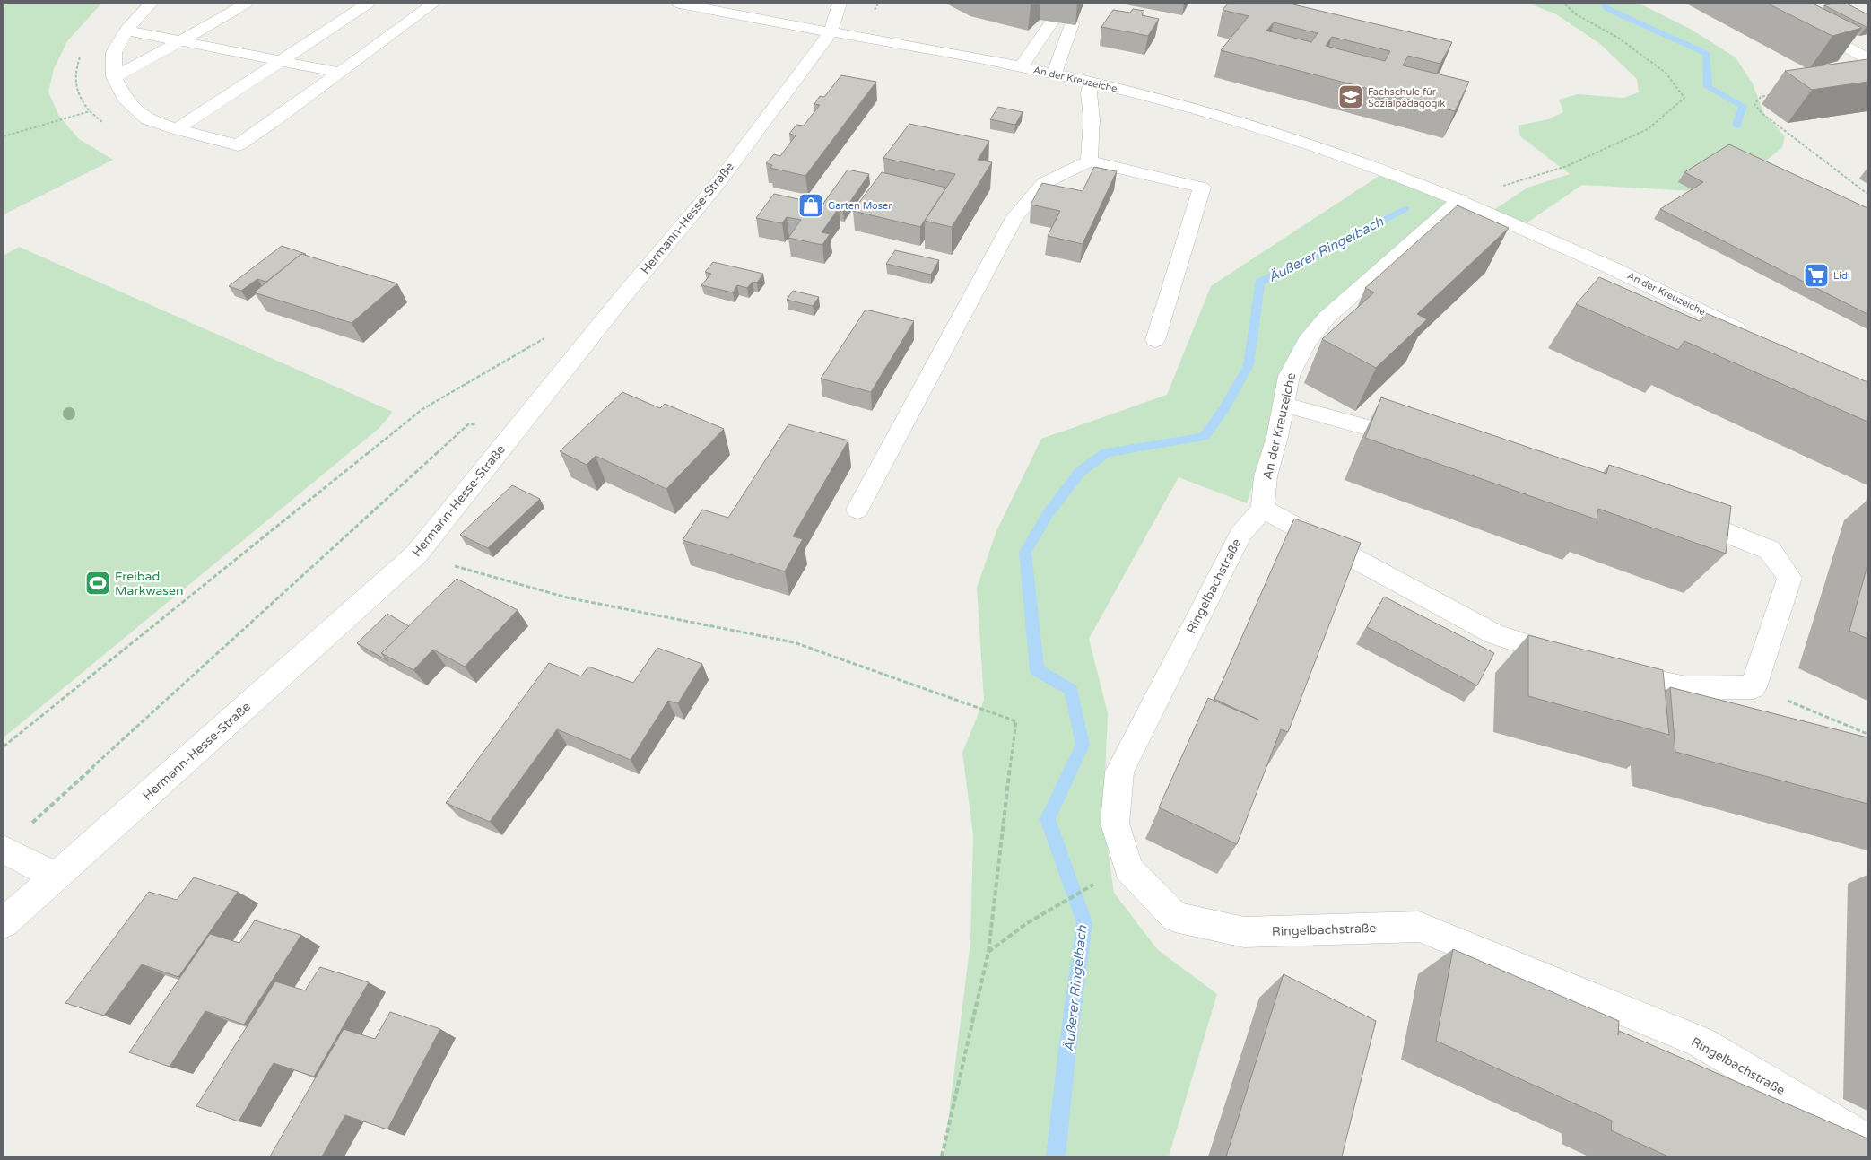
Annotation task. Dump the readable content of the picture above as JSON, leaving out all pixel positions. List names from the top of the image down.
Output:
{
  "streets": {
    "street": ["An der Kreuzeiche", "Hermann-Hesse-Straße", "Ringelbachstraße"]
  },
  "crossings": [
    ["An der Kreuzeiche", "Hermann-Hesse-Straße"],
    ["An der Kreuzeiche", "Ringelbachstraße"]
  ],
  "water": ["Äußerer Ringelbach"],
  "places": {
    "school or university": ["Fachschule für Sozialpädagogik"],
    "shop": ["Garten Moser"],
    "supermarket": ["Lidl"],
    "sports": ["Freibad Markwasen"]
  }
}
